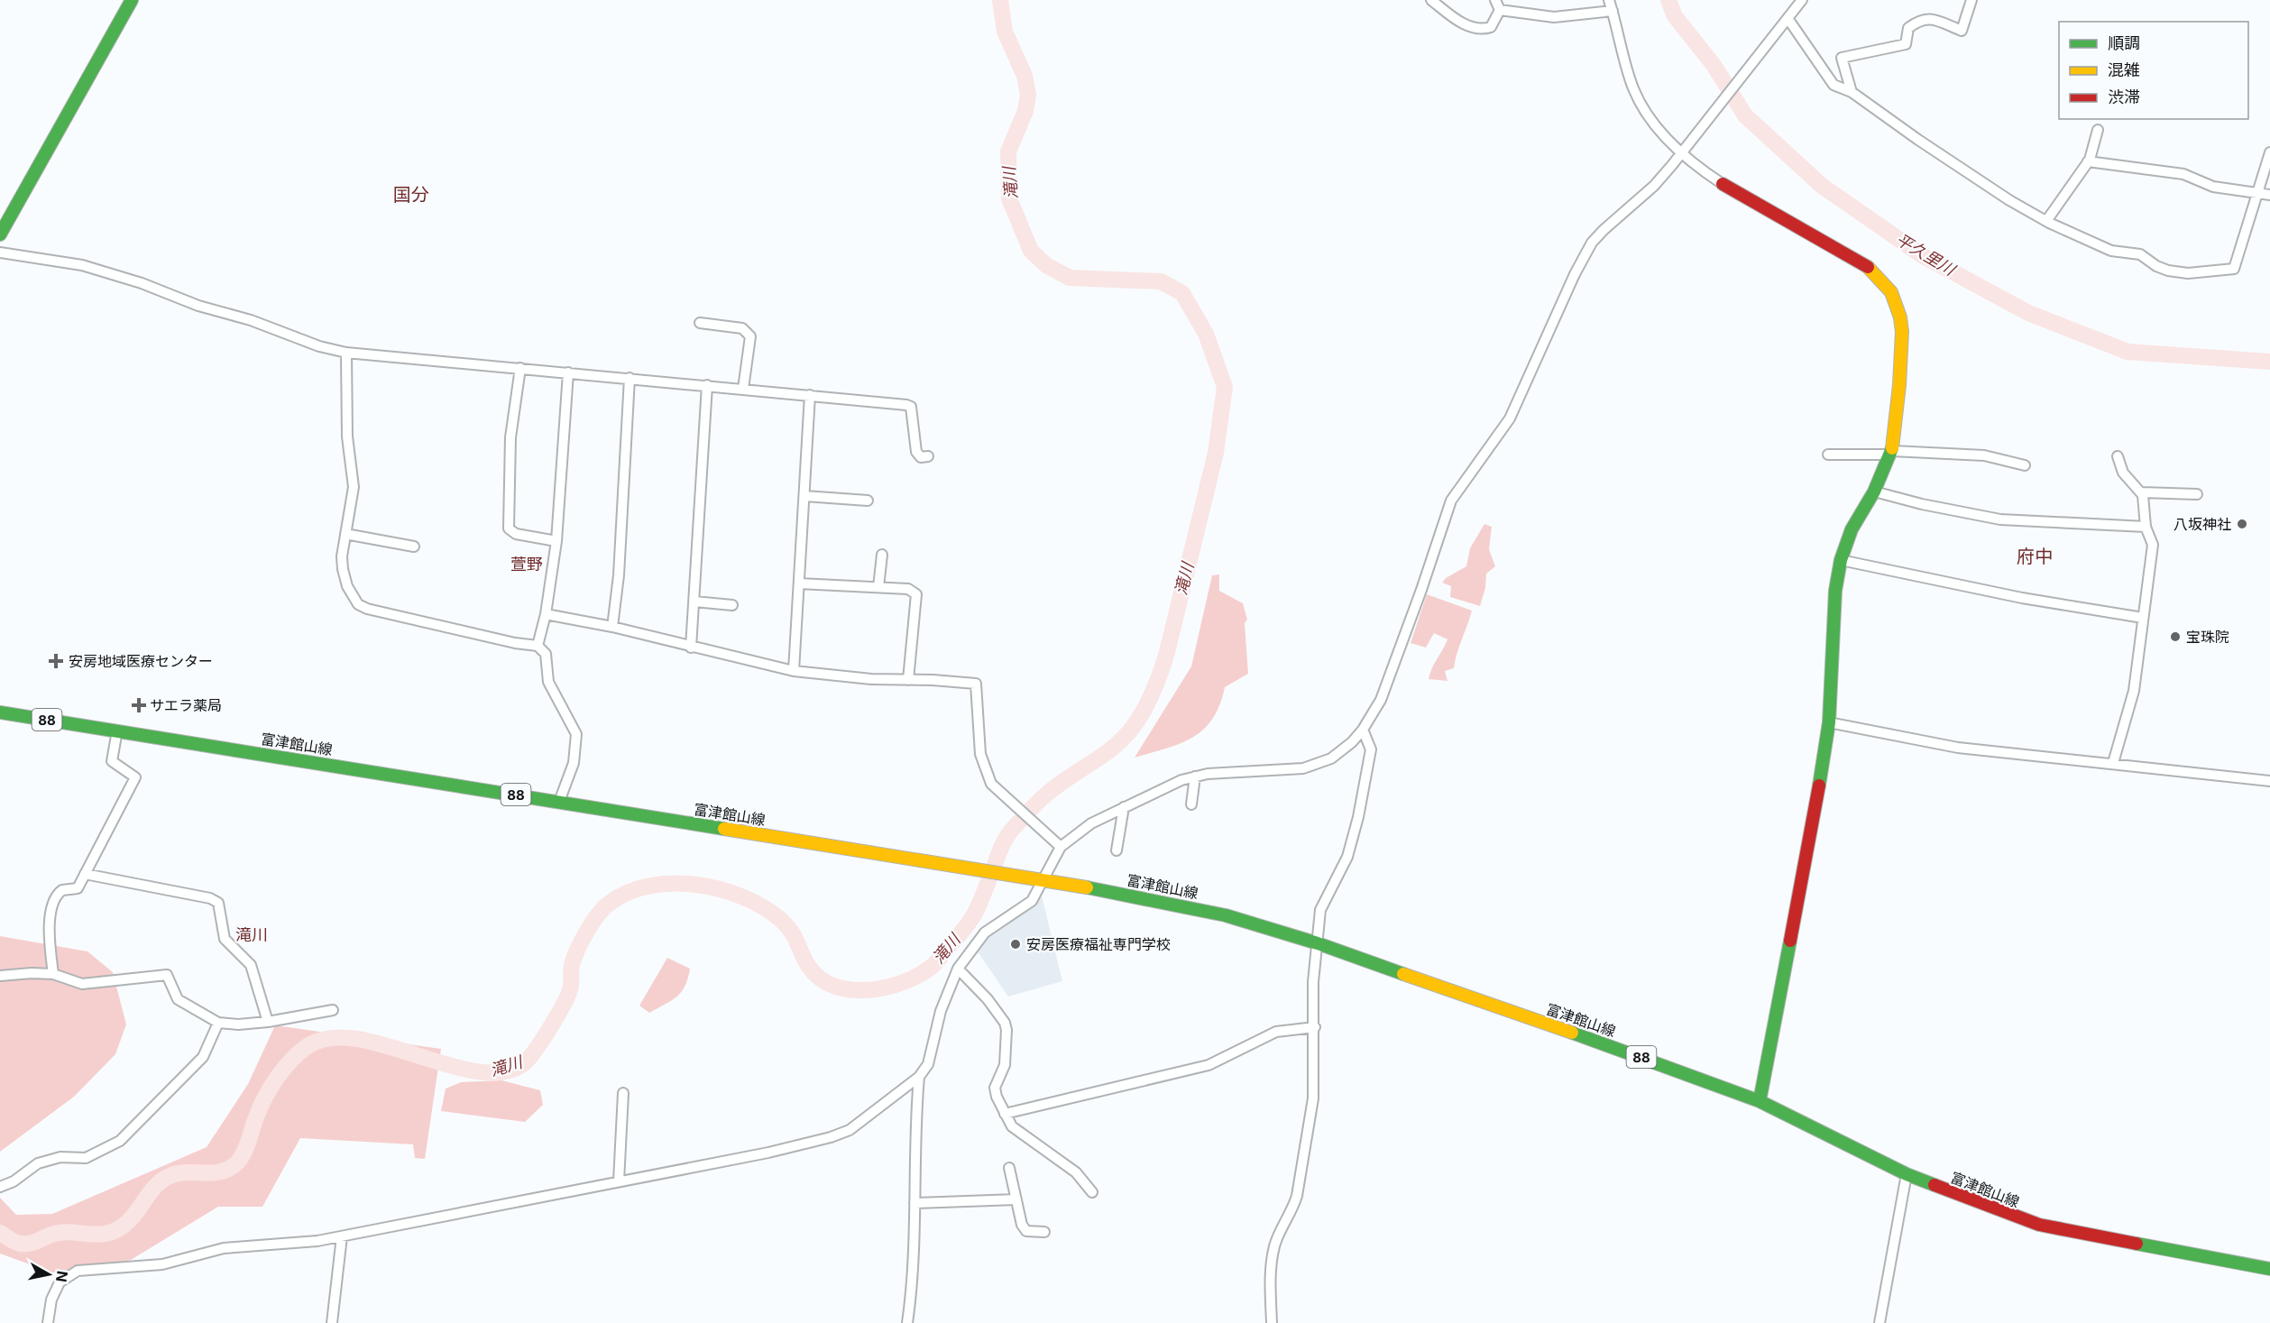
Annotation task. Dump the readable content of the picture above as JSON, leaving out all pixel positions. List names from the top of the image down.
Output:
{
  "streets": {
    "main road": ["88", "富津館山線"]
  },
  "districts": [
    "国分",
    "府中",
    "萱野",
    "滝川"
  ],
  "water": ["滝川", "平久里川"],
  "places": {
    "other": ["八坂神社", "宝珠院", "安房医療福祉専門学校"],
    "health": ["安房地域医療センター", "サエラ薬局"]
  },
  "legend": ["順調", "混雑", "渋滞"],
  "north": "right"
}
